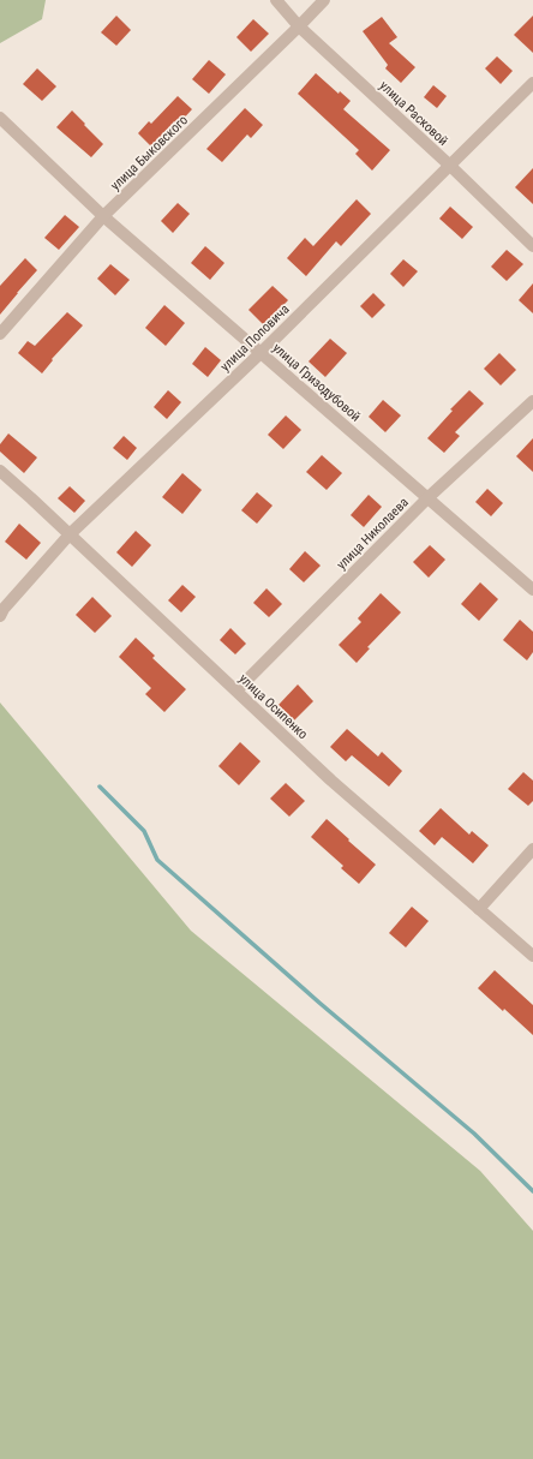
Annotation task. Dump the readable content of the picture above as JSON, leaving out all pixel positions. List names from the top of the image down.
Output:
{
  "streets": {
    "street": [
      "улица Расковой",
      "улица Быковского",
      "улица Поповича",
      "улица Гризодубовой",
      "улица Николаева",
      "улица Осипенко"
    ]
  },
  "crossings": [
    ["улица Расковой", "улица Быковского"],
    ["улица Расковой", "улица Поповича"],
    ["улица Быковского", "улица Гризодубовой"],
    ["улица Поповича", "улица Гризодубовой"],
    ["улица Поповича", "улица Осипенко"],
    ["улица Гризодубовой", "улица Николаева"],
    ["улица Николаева", "улица Осипенко"]
  ]
}
